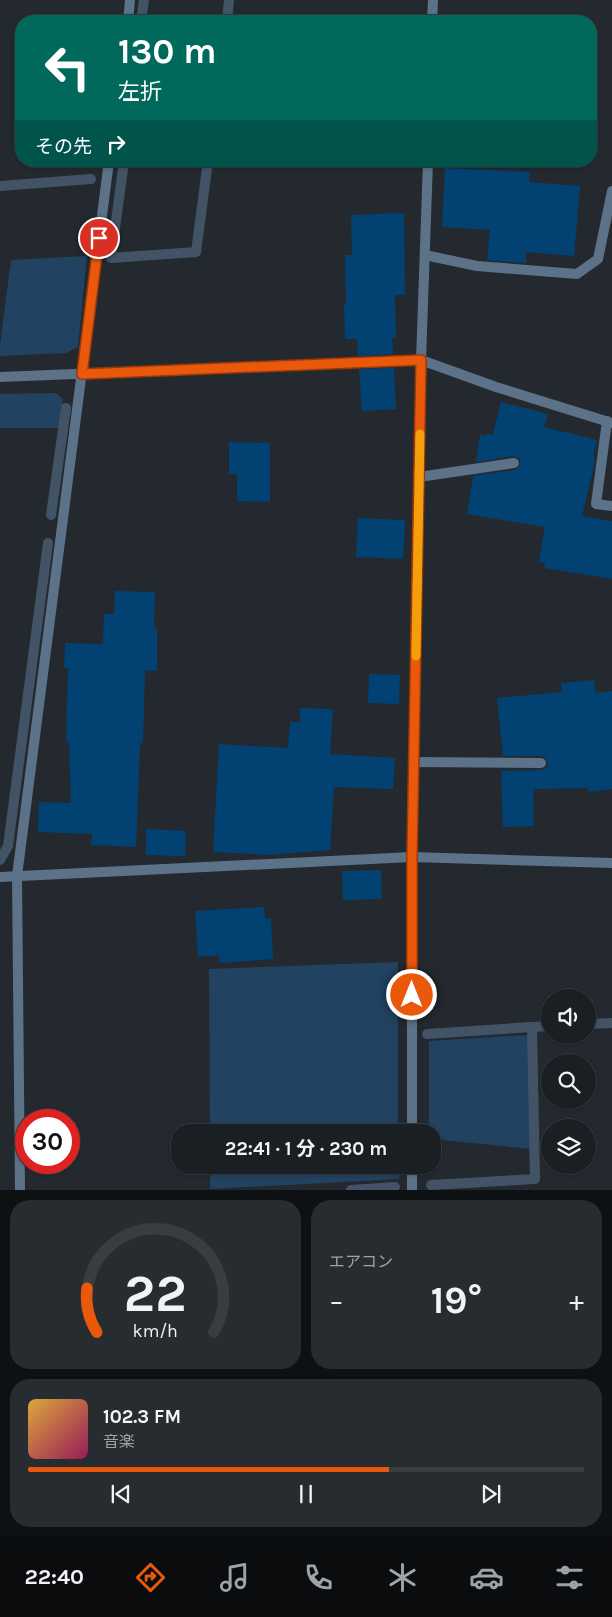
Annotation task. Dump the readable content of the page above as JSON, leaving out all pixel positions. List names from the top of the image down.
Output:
{
  "page": {
    "turn": ["130 m", "左折"],
    "then": "その先",
    "limit": "30",
    "trip": "22:41 · 1 分 · 230 m",
    "tile": "エアコン",
    "heat": ["−", "19°", "+"],
    "song": ["102.3 FM", "音楽"],
    "tabs": "22:40",
    "gauge": ["22", "km/h"]
  }
}
